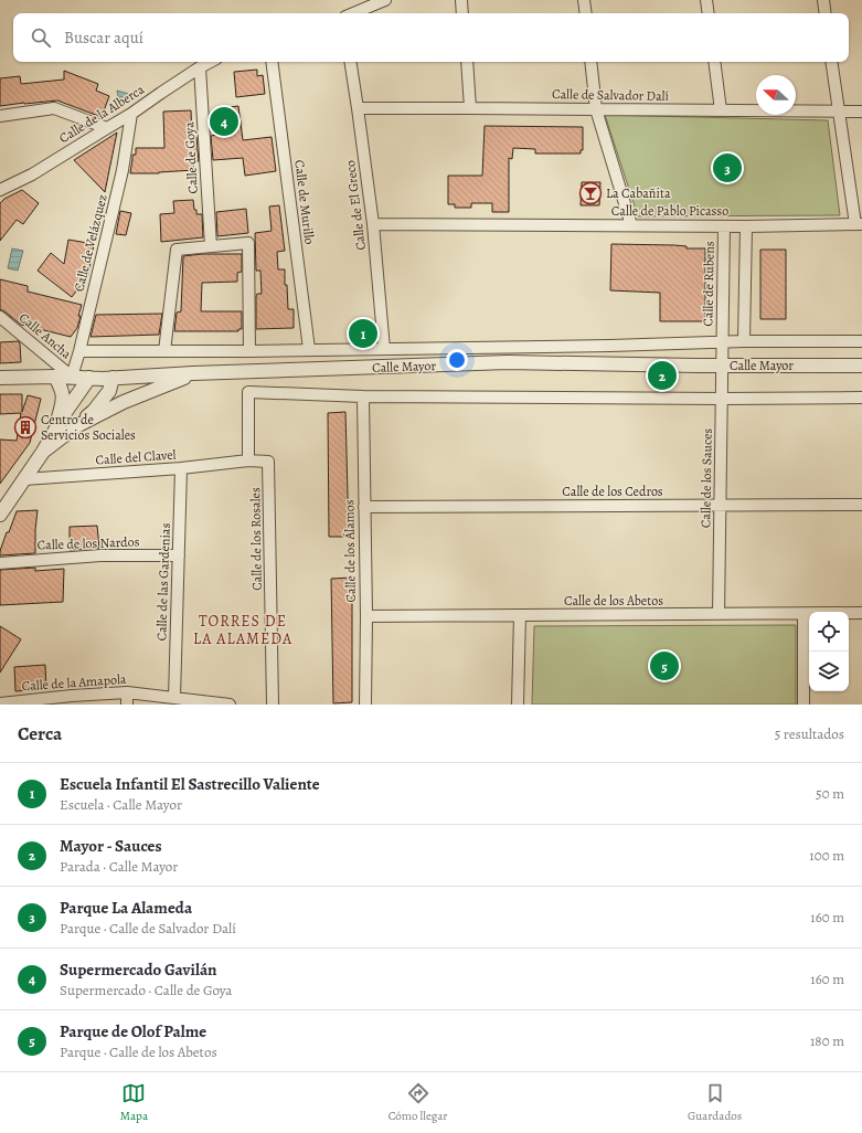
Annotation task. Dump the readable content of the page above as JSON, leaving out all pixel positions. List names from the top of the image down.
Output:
{
  "streets": {
    "street": [
      "Calle de Salvador Dalí",
      "Calle de la Alberca",
      "Calle de Goya",
      "Calle de Murillo",
      "Calle de El Greco",
      "Calle de Pablo Picasso",
      "Calle de Velázquez",
      "Calle de Rubens",
      "Calle Ancha",
      "Calle Mayor",
      "Calle del Clavel",
      "Calle de los Sauces",
      "Calle de los Cedros",
      "Calle de los Rosales",
      "Calle de los Nardos",
      "Calle de los Álamos",
      "Calle de las Gardenias",
      "Calle de los Abetos",
      "Calle de la Amapola"
    ]
  },
  "crossings": [
    ["Calle de Salvador Dalí", "Calle de El Greco"],
    ["Calle de la Alberca", "Calle de Goya"],
    ["Calle de la Alberca", "Calle de Velázquez"],
    ["Calle de Murillo", "Calle Mayor"],
    ["Calle de El Greco", "Calle de Pablo Picasso"],
    ["Calle de El Greco", "Calle Mayor"],
    ["Calle de Pablo Picasso", "Calle de Rubens"],
    ["Calle de Velázquez", "Calle Ancha"],
    ["Calle de Velázquez", "Calle Mayor"],
    ["Calle de Rubens", "Calle Mayor"],
    ["Calle de Rubens", "Calle de los Sauces"],
    ["Calle Ancha", "Calle Mayor"],
    ["Calle Mayor", "Calle de los Sauces"],
    ["Calle del Clavel", "Calle de los Rosales"],
    ["Calle del Clavel", "Calle de las Gardenias"],
    ["Calle de los Sauces", "Calle de los Cedros"],
    ["Calle de los Sauces", "Calle de los Abetos"],
    ["Calle de los Cedros", "Calle de los Álamos"],
    ["Calle de los Nardos", "Calle de las Gardenias"],
    ["Calle de los Álamos", "Calle de los Abetos"],
    ["Calle de las Gardenias", "Calle de la Amapola"]
  ],
  "districts": ["TORRES DE LA ALAMEDA"],
  "places": {
    "bar": ["La Cabañita"],
    "building": ["Centro de Servicios Sociales"]
  },
  "north": "left",
  "page": {
    "search": "Buscar aquí",
    "pins": [
      "4",
      "3",
      "1",
      "2",
      "5"
    ],
    "heading": ["Cerca", "5 resultados"],
    "list": [
      {
        "mark": "1",
        "name": "Escuela Infantil El Sastrecillo Valiente",
        "note": "Escuela · Calle Mayor",
        "value": "50 m"
      },
      {
        "mark": "2",
        "name": "Mayor - Sauces",
        "note": "Parada · Calle Mayor",
        "value": "100 m"
      },
      {
        "mark": "3",
        "name": "Parque La Alameda",
        "note": "Parque · Calle de Salvador Dalí",
        "value": "160 m"
      },
      {
        "mark": "4",
        "name": "Supermercado Gavilán",
        "note": "Supermercado · Calle de Goya",
        "value": "160 m"
      },
      {
        "mark": "5",
        "name": "Parque de Olof Palme",
        "note": "Parque · Calle de los Abetos",
        "value": "180 m"
      }
    ],
    "nav": ["Mapa", "Cómo llegar", "Guardados"]
  }
}
